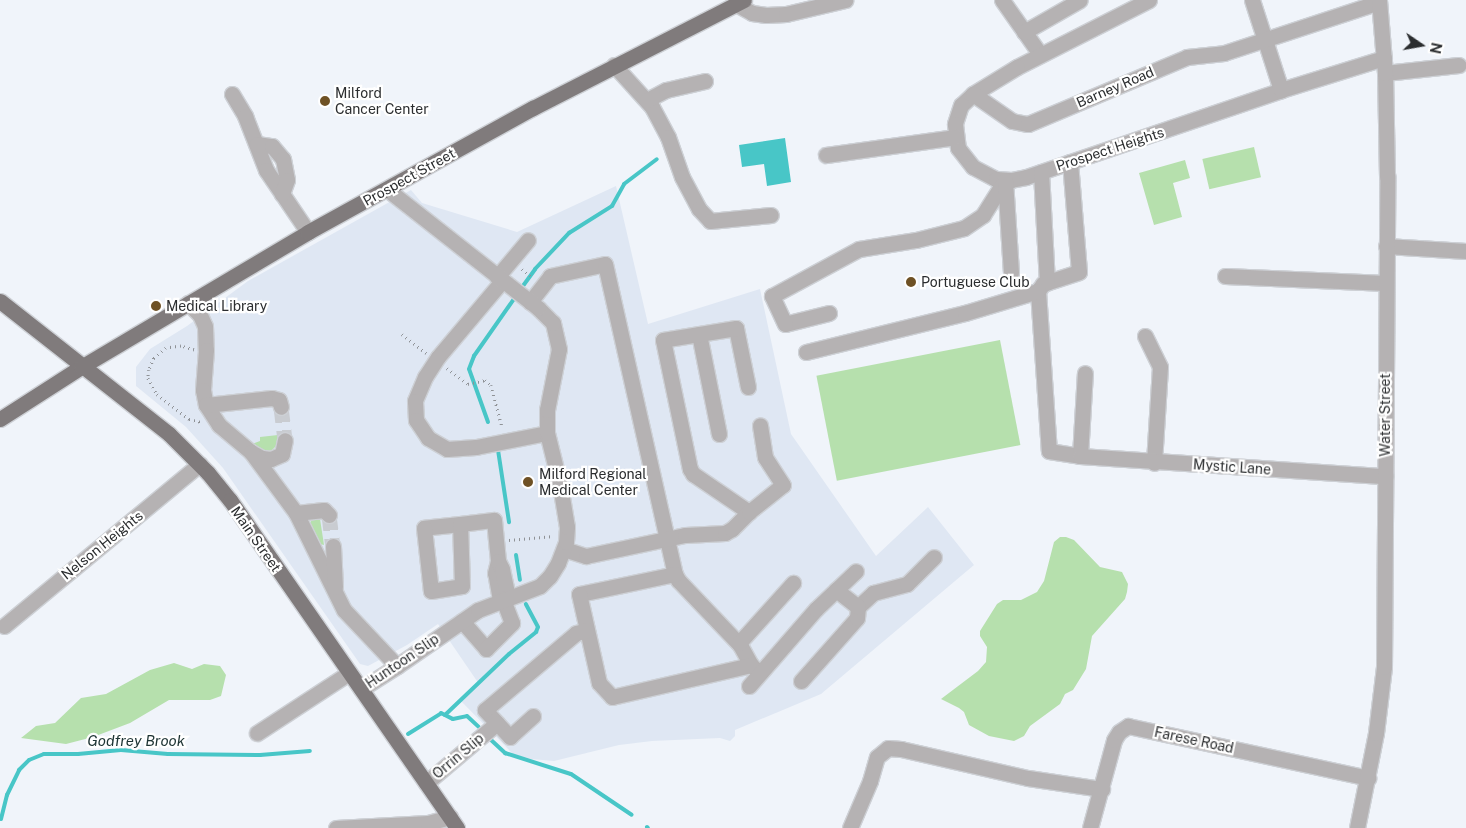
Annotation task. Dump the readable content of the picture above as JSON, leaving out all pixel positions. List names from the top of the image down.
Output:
{
  "streets": {
    "main road": ["Prospect Street", "Main Street"],
    "street": [
      "Barney Road",
      "Prospect Heights",
      "Water Street",
      "Mystic Lane",
      "Nelson Heights",
      "Huntoon Slip",
      "Farese Road",
      "Orrin Slip"
    ]
  },
  "crossings": [
    ["Barney Road", "Water Street"],
    ["Prospect Heights", "Water Street"],
    ["Prospect Street", "Main Street"],
    ["Water Street", "Mystic Lane"],
    ["Water Street", "Farese Road"],
    ["Main Street", "Nelson Heights"],
    ["Main Street", "Huntoon Slip"],
    ["Main Street", "Orrin Slip"]
  ],
  "water": ["Godfrey Brook"],
  "places": [
    "Milford Cancer Center",
    "Portuguese Club",
    "Medical Library",
    "Milford Regional Medical Center"
  ],
  "north": "right"
}
